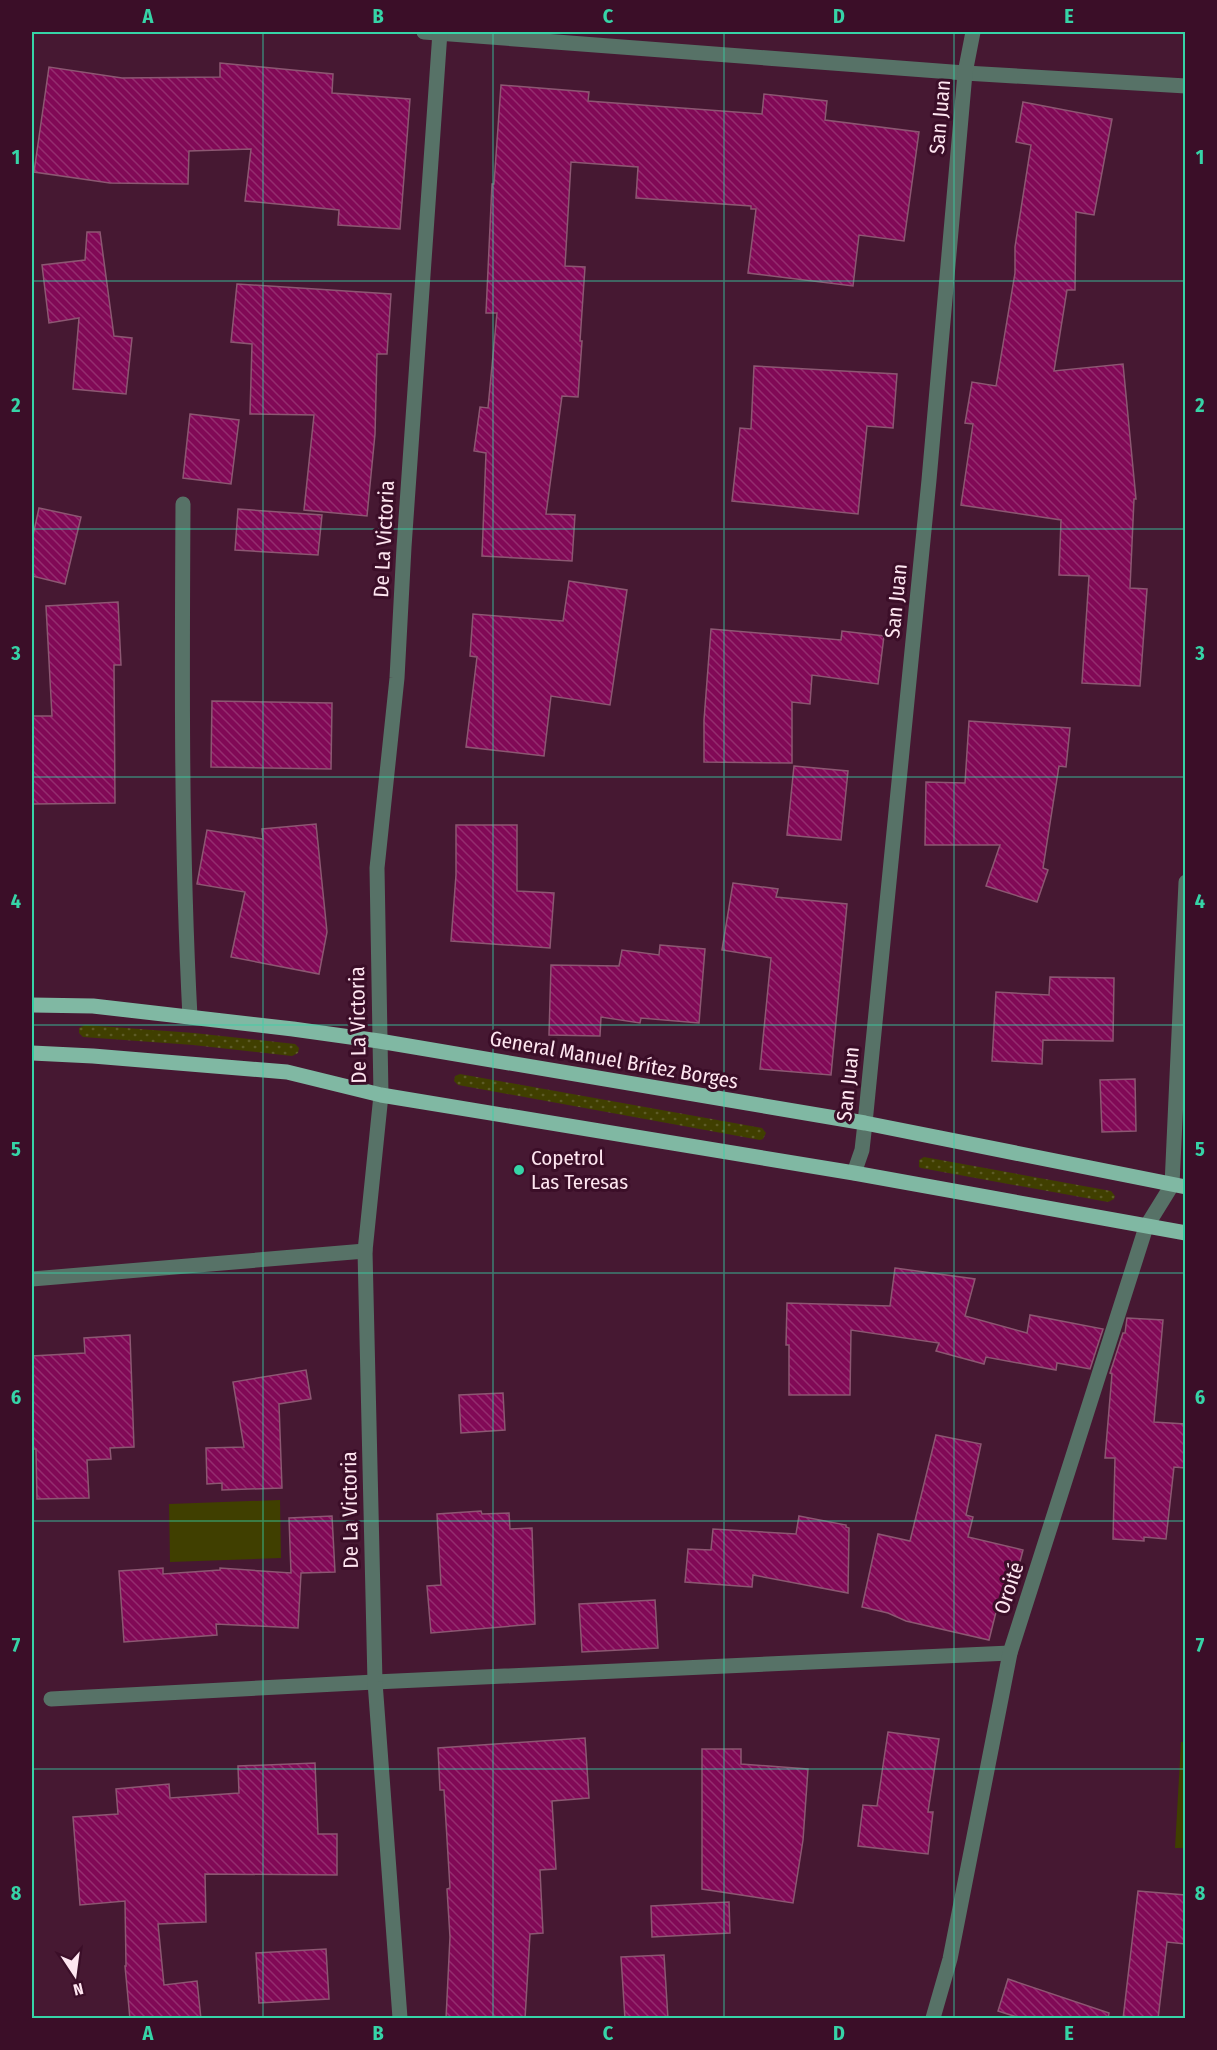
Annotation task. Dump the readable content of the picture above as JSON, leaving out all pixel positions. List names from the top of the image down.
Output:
{
  "streets": {
    "main road": ["General Manuel Brítez Borges"],
    "street": ["San Juan", "De La Victoria", "Oroité"]
  },
  "crossings": [
    ["San Juan", "General Manuel Brítez Borges"],
    ["De La Victoria", "General Manuel Brítez Borges"],
    ["General Manuel Brítez Borges", "Oroité"]
  ],
  "places": ["Copetrol Las Teresas"],
  "north": "bottom",
  "grid": {
    "columns": [
      "A",
      "B",
      "C",
      "D",
      "E"
    ],
    "rows": [
      "1",
      "2",
      "3",
      "4",
      "5",
      "6",
      "7",
      "8"
    ]
  }
}
